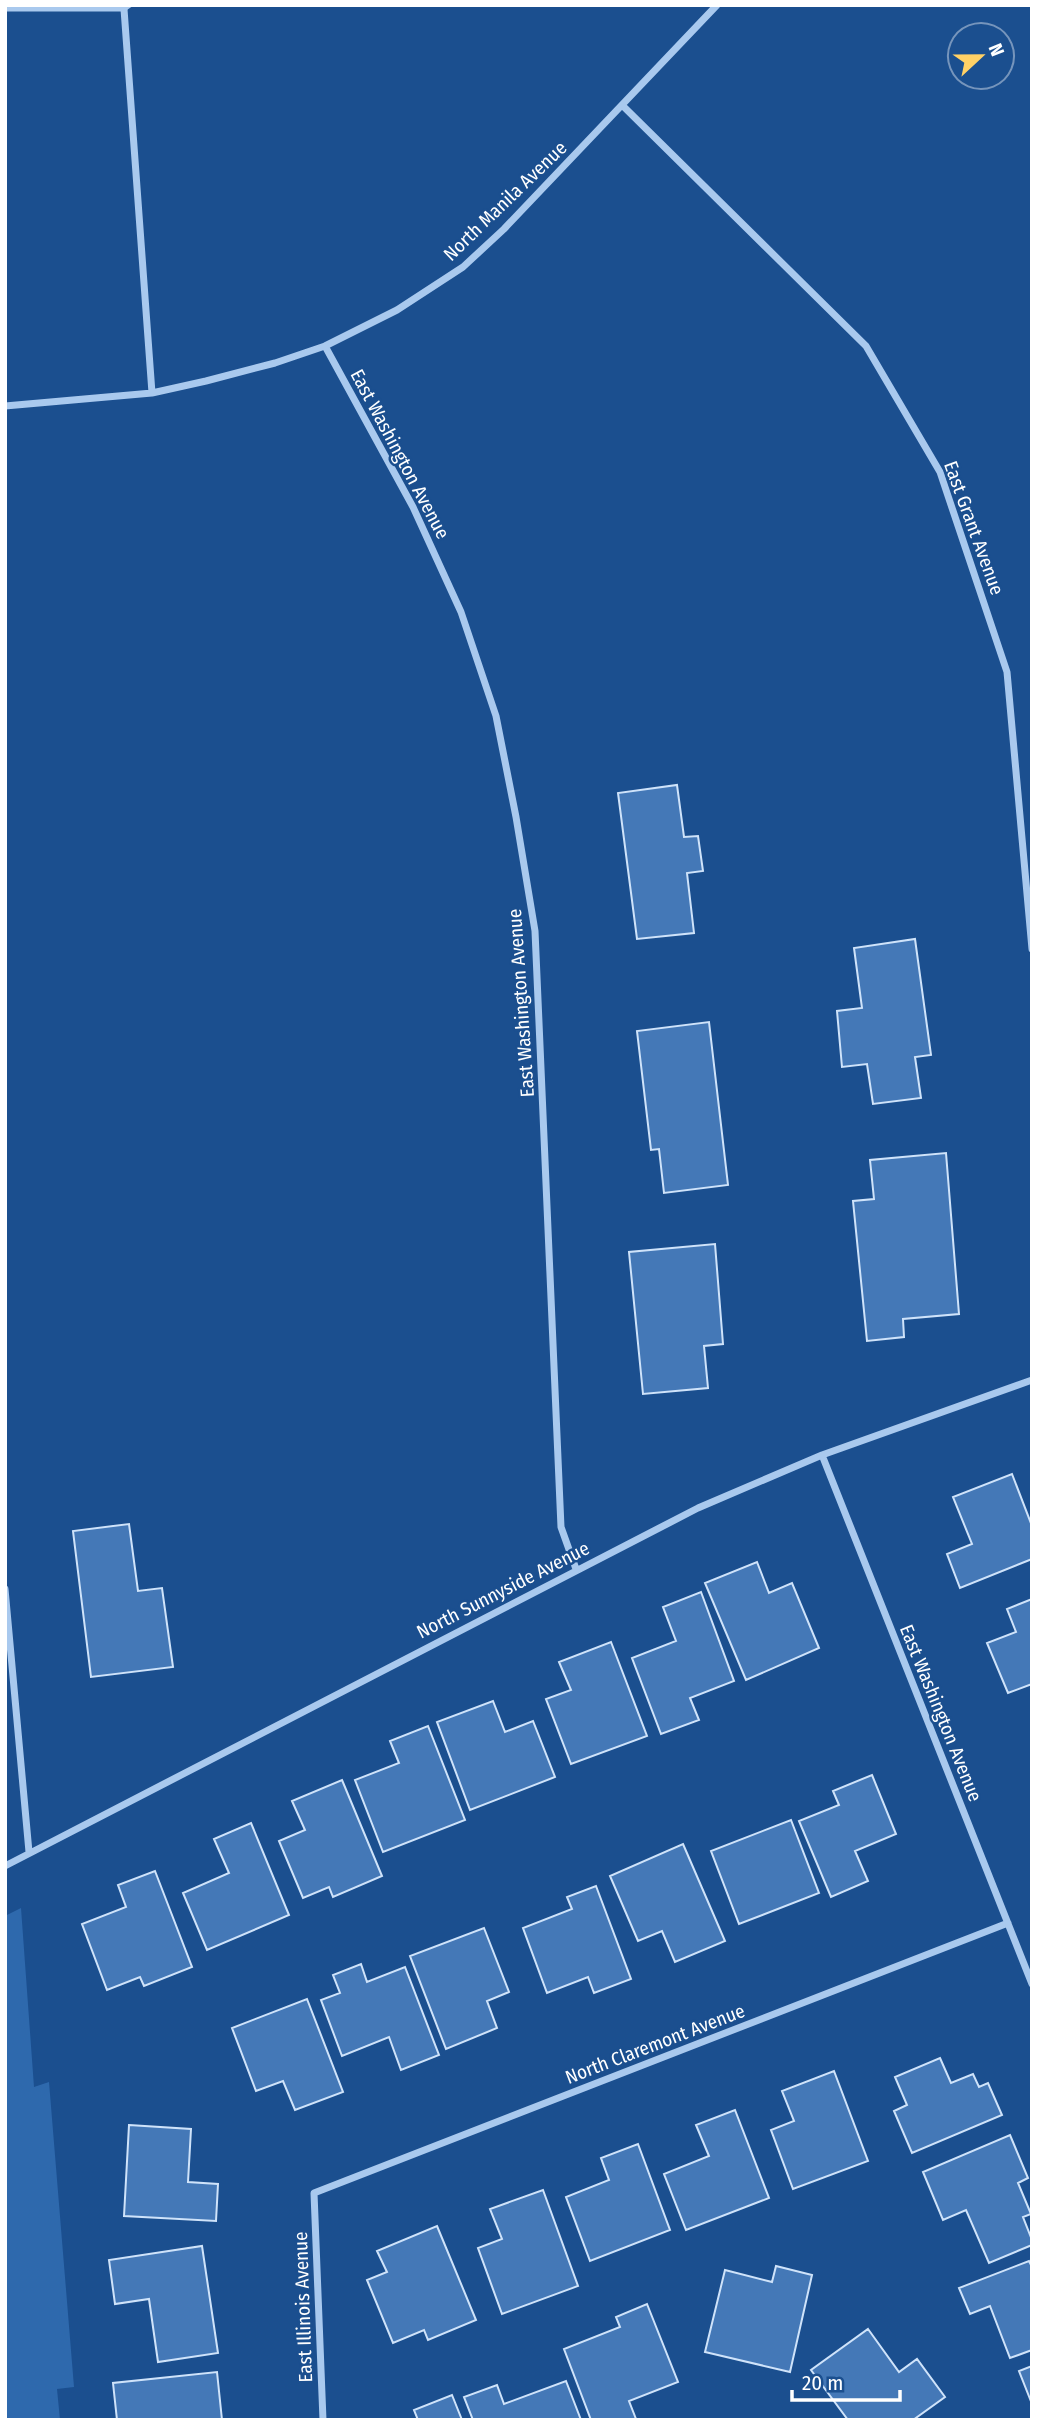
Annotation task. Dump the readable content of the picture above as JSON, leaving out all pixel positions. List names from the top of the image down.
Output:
{
  "streets": {
    "street": [
      "North Manila Avenue",
      "East Washington Avenue",
      "East Grant Avenue",
      "North Sunnyside Avenue",
      "North Claremont Avenue",
      "East Illinois Avenue"
    ]
  },
  "crossings": [
    ["North Manila Avenue", "East Washington Avenue"],
    ["North Manila Avenue", "East Grant Avenue"],
    ["East Washington Avenue", "North Sunnyside Avenue"],
    ["East Washington Avenue", "North Claremont Avenue"],
    ["North Claremont Avenue", "East Illinois Avenue"]
  ],
  "scale_bar": "20 m",
  "north": "right"
}
